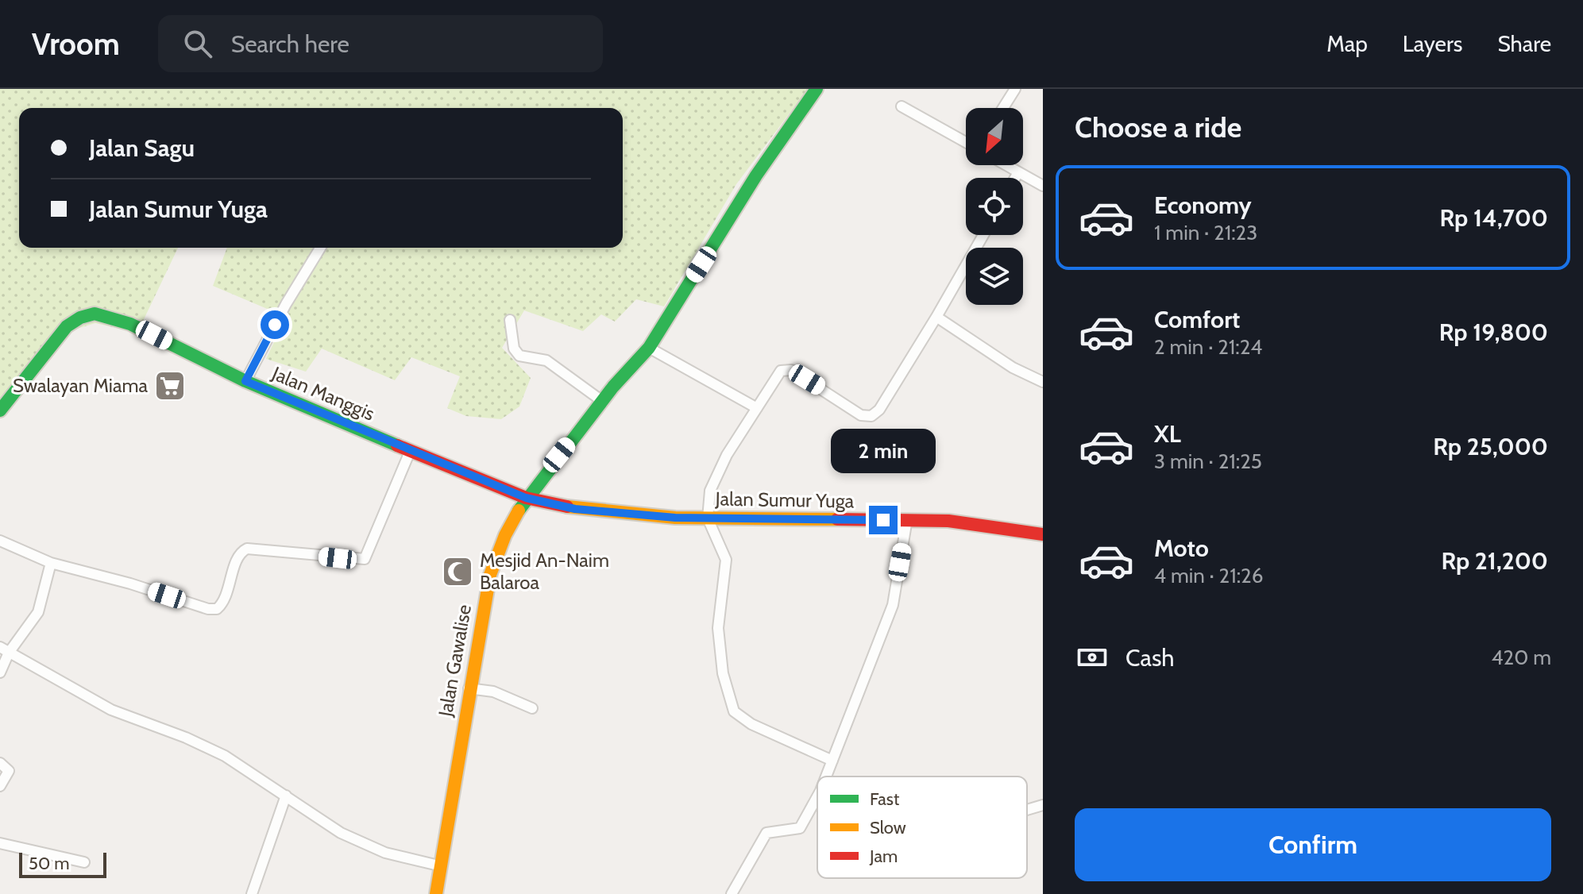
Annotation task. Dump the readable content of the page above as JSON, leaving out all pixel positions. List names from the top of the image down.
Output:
{
  "streets": {
    "street": ["Jalan Manggis", "Jalan Sumur Yuga", "Jalan Gawalise"]
  },
  "crossings": [
    ["Jalan Manggis", "Jalan Sumur Yuga"],
    ["Jalan Manggis", "Jalan Gawalise"],
    ["Jalan Sumur Yuga", "Jalan Gawalise"]
  ],
  "places": {
    "supermarket": ["Swalayan Miama"],
    "mosque": ["Mesjid An-Naim Balaroa"]
  },
  "legend": ["Fast", "Slow", "Jam"],
  "scale_bar": "50 m",
  "north": "bottom left",
  "page": {
    "header": "Vroom",
    "search": "Search here",
    "nav": ["Map", "Layers", "Share"],
    "heading": "Choose a ride",
    "banner": ["Jalan Sagu", "Jalan Sumur Yuga"],
    "list": [
      {
        "name": "Economy",
        "note": "1 min · 21:23",
        "value": "Rp 14,700"
      },
      {
        "name": "Comfort",
        "note": "2 min · 21:24",
        "value": "Rp 19,800"
      },
      {
        "name": "XL",
        "note": "3 min · 21:25",
        "value": "Rp 25,000"
      },
      {
        "name": "Moto",
        "note": "4 min · 21:26",
        "value": "Rp 21,200"
      }
    ],
    "bubble": "2 min",
    "pay": ["Cash", "420 m"],
    "buttons": "Confirm",
    "scale": "50 m"
  }
}
